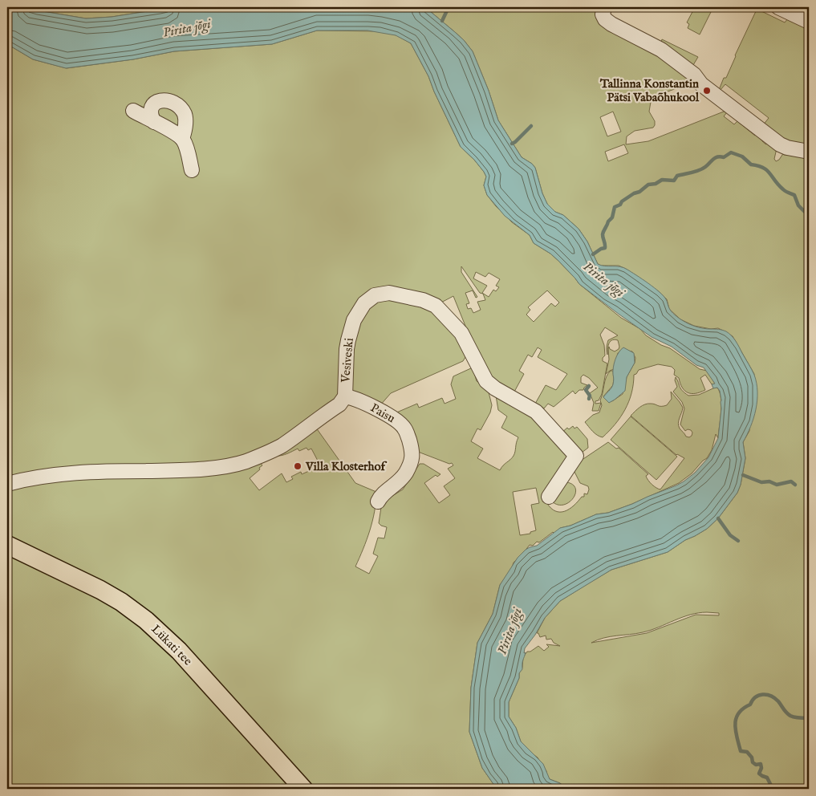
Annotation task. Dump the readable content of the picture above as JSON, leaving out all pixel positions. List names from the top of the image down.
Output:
{
  "streets": {
    "main road": ["Lükati tee"],
    "street": ["Vesiveski", "Paisu"]
  },
  "crossings": [
    ["Vesiveski", "Paisu"]
  ],
  "water": ["Pirita jõgi"],
  "places": ["Tallinna Konstantin Pätsi Vabaõhukool", "Villa Klosterhof"]
}
